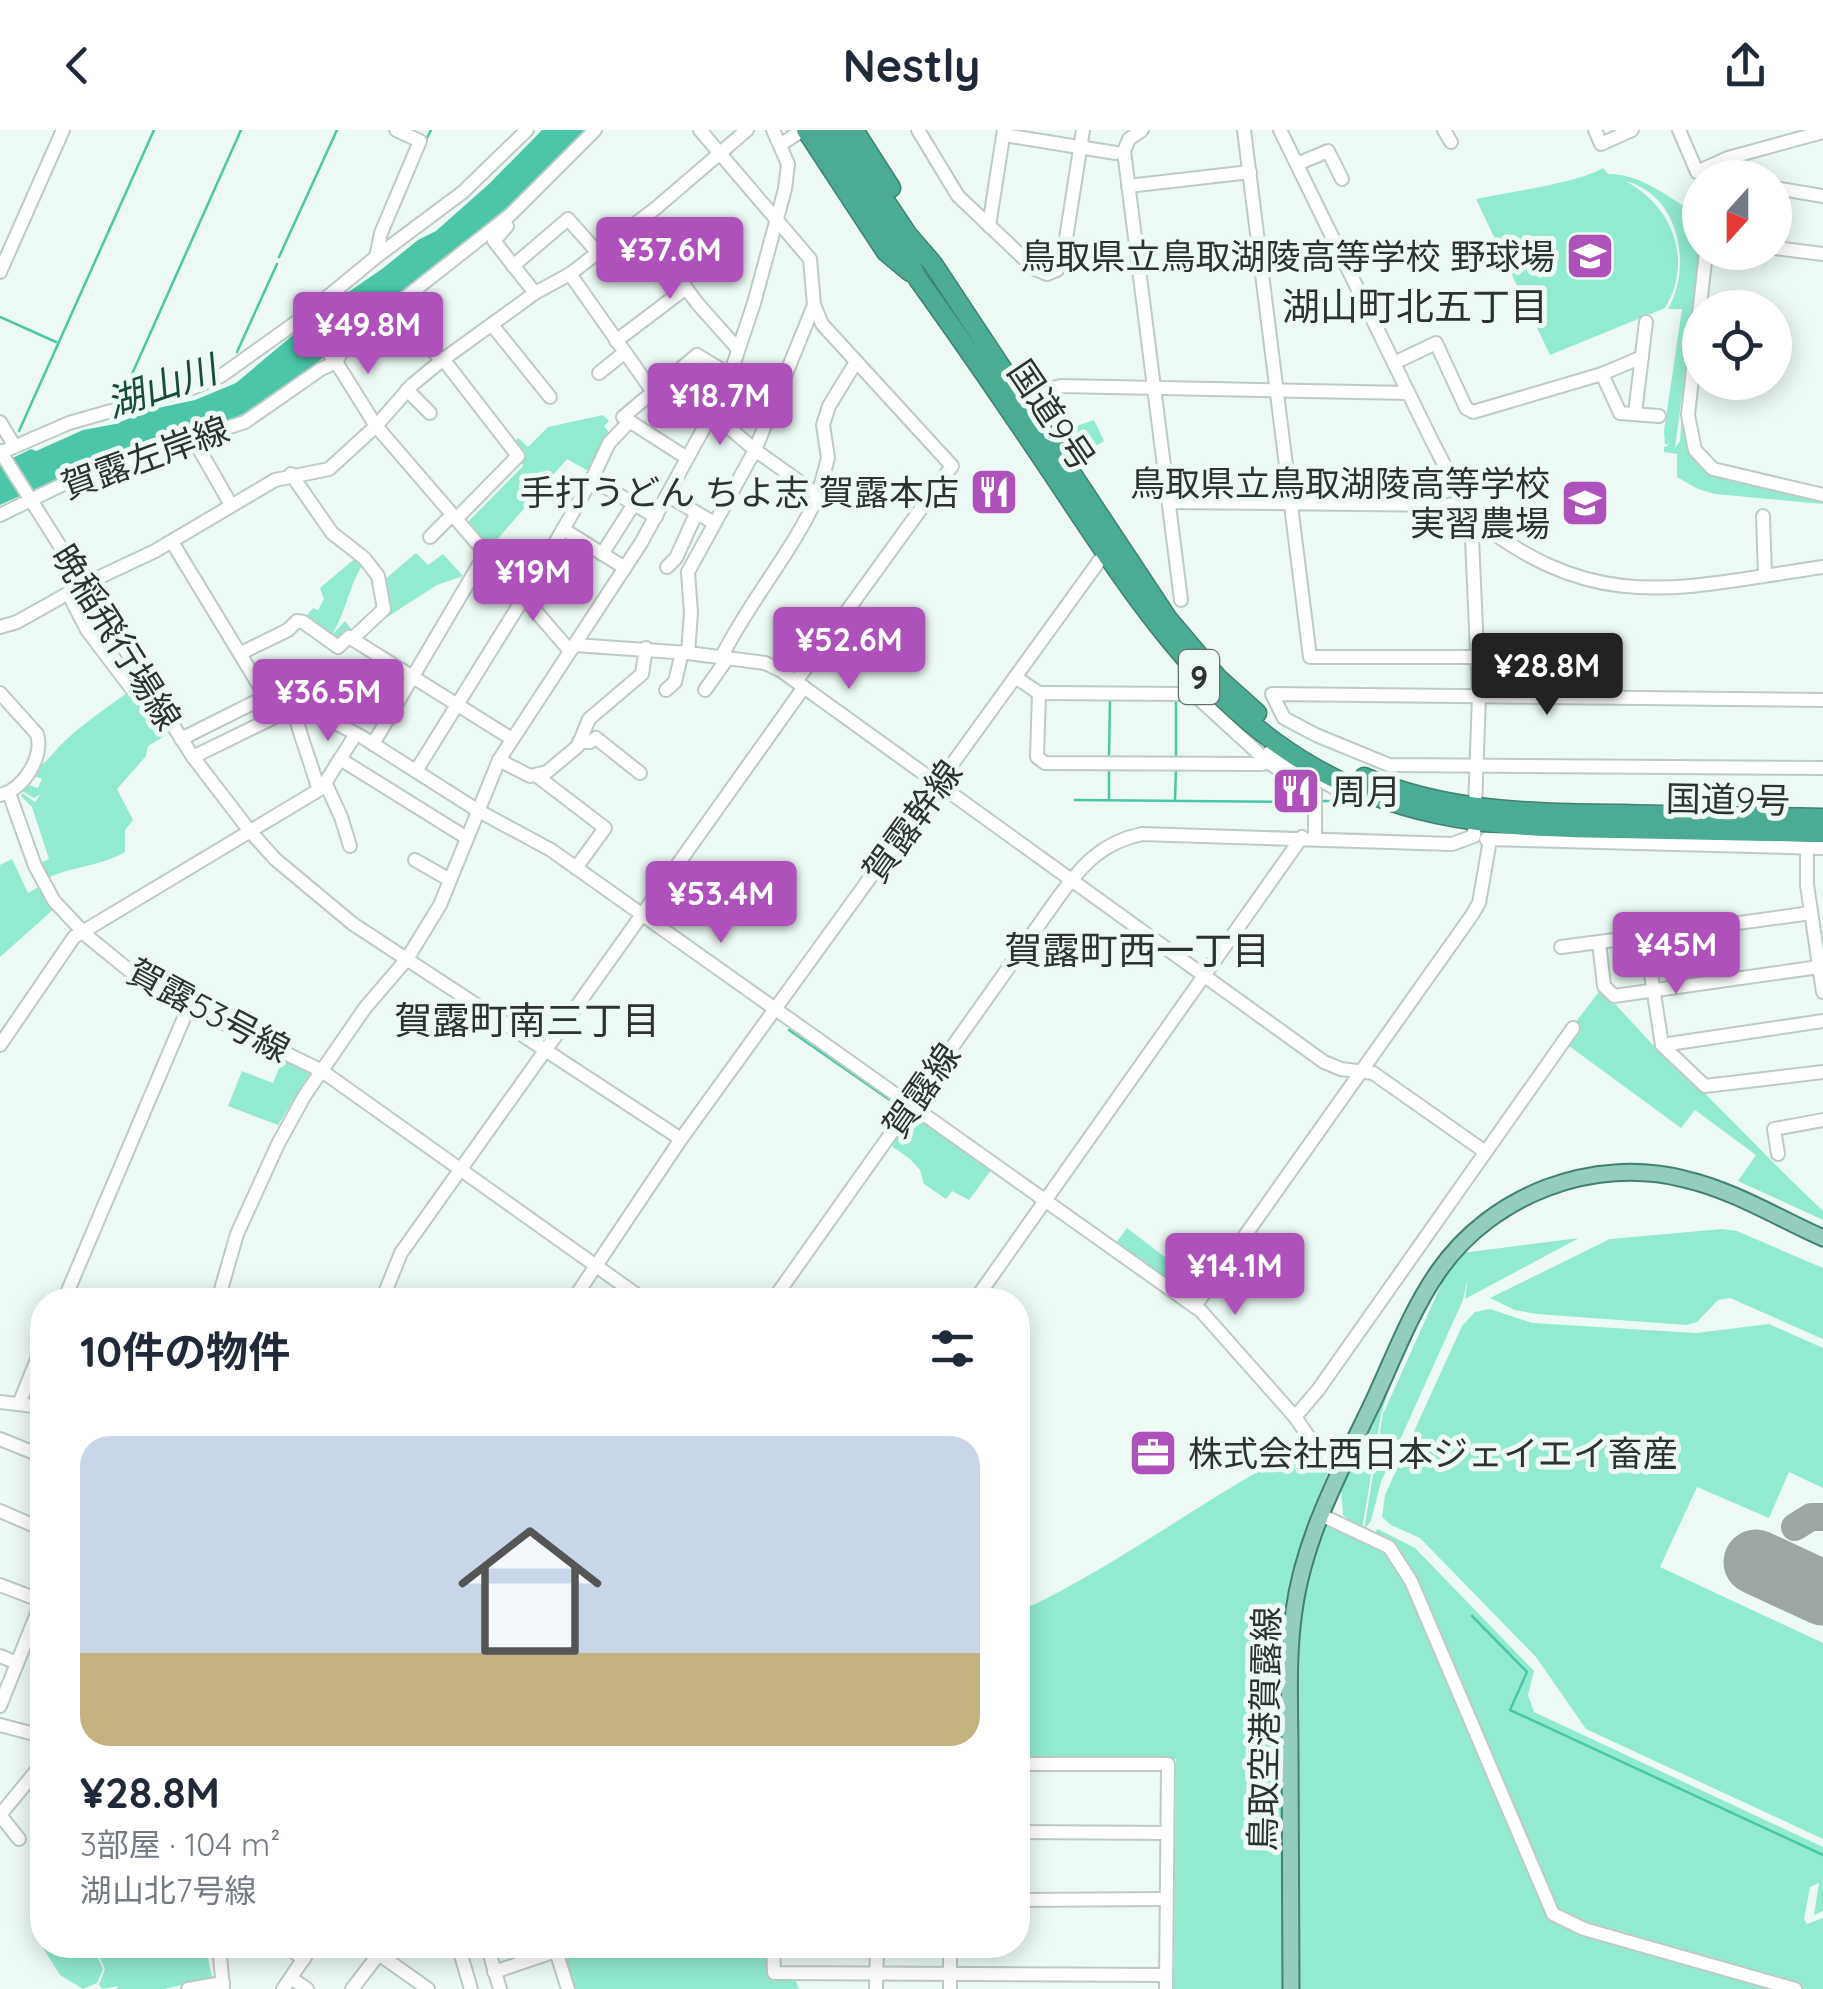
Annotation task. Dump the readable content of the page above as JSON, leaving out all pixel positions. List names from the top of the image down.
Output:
{
  "streets": {
    "highway": ["国道9号", "9"],
    "main road": ["鳥取空港賀露線"],
    "street": [
      "賀露左岸線",
      "晩稲飛行場線",
      "賀露幹線",
      "賀露53号線",
      "賀露線"
    ]
  },
  "crossings": [
    ["国道9号", "9"],
    ["国道9号", "賀露幹線"],
    ["国道9号", "賀露線"],
    ["賀露左岸線", "晩稲飛行場線"],
    ["晩稲飛行場線", "賀露幹線"],
    ["賀露幹線", "賀露53号線"]
  ],
  "districts": ["湖山町北五丁目", "賀露町西一丁目", "賀露町南三丁目"],
  "water": ["湖山川"],
  "places": {
    "school or university": ["鳥取県立鳥取湖陵高等学校 野球場", "鳥取県立鳥取湖陵高等学校 実習農場"],
    "restaurant": ["手打うどん ちよ志 賀露本店", "周月"],
    "office": ["株式会社西日本ジェイエイ畜産"]
  },
  "north": "bottom",
  "page": {
    "header": "Nestly",
    "price": [
      "¥37.6M",
      "¥49.8M",
      "¥18.7M",
      "¥19M",
      "¥52.6M",
      "¥28.8M",
      "¥36.5M",
      "¥53.4M",
      "¥45M",
      "¥14.1M"
    ],
    "heading": "10件の物件",
    "list": [
      {
        "name": "¥28.8M",
        "note": "3部屋 · 104 m² · 湖山北7号線"
      }
    ]
  }
}
